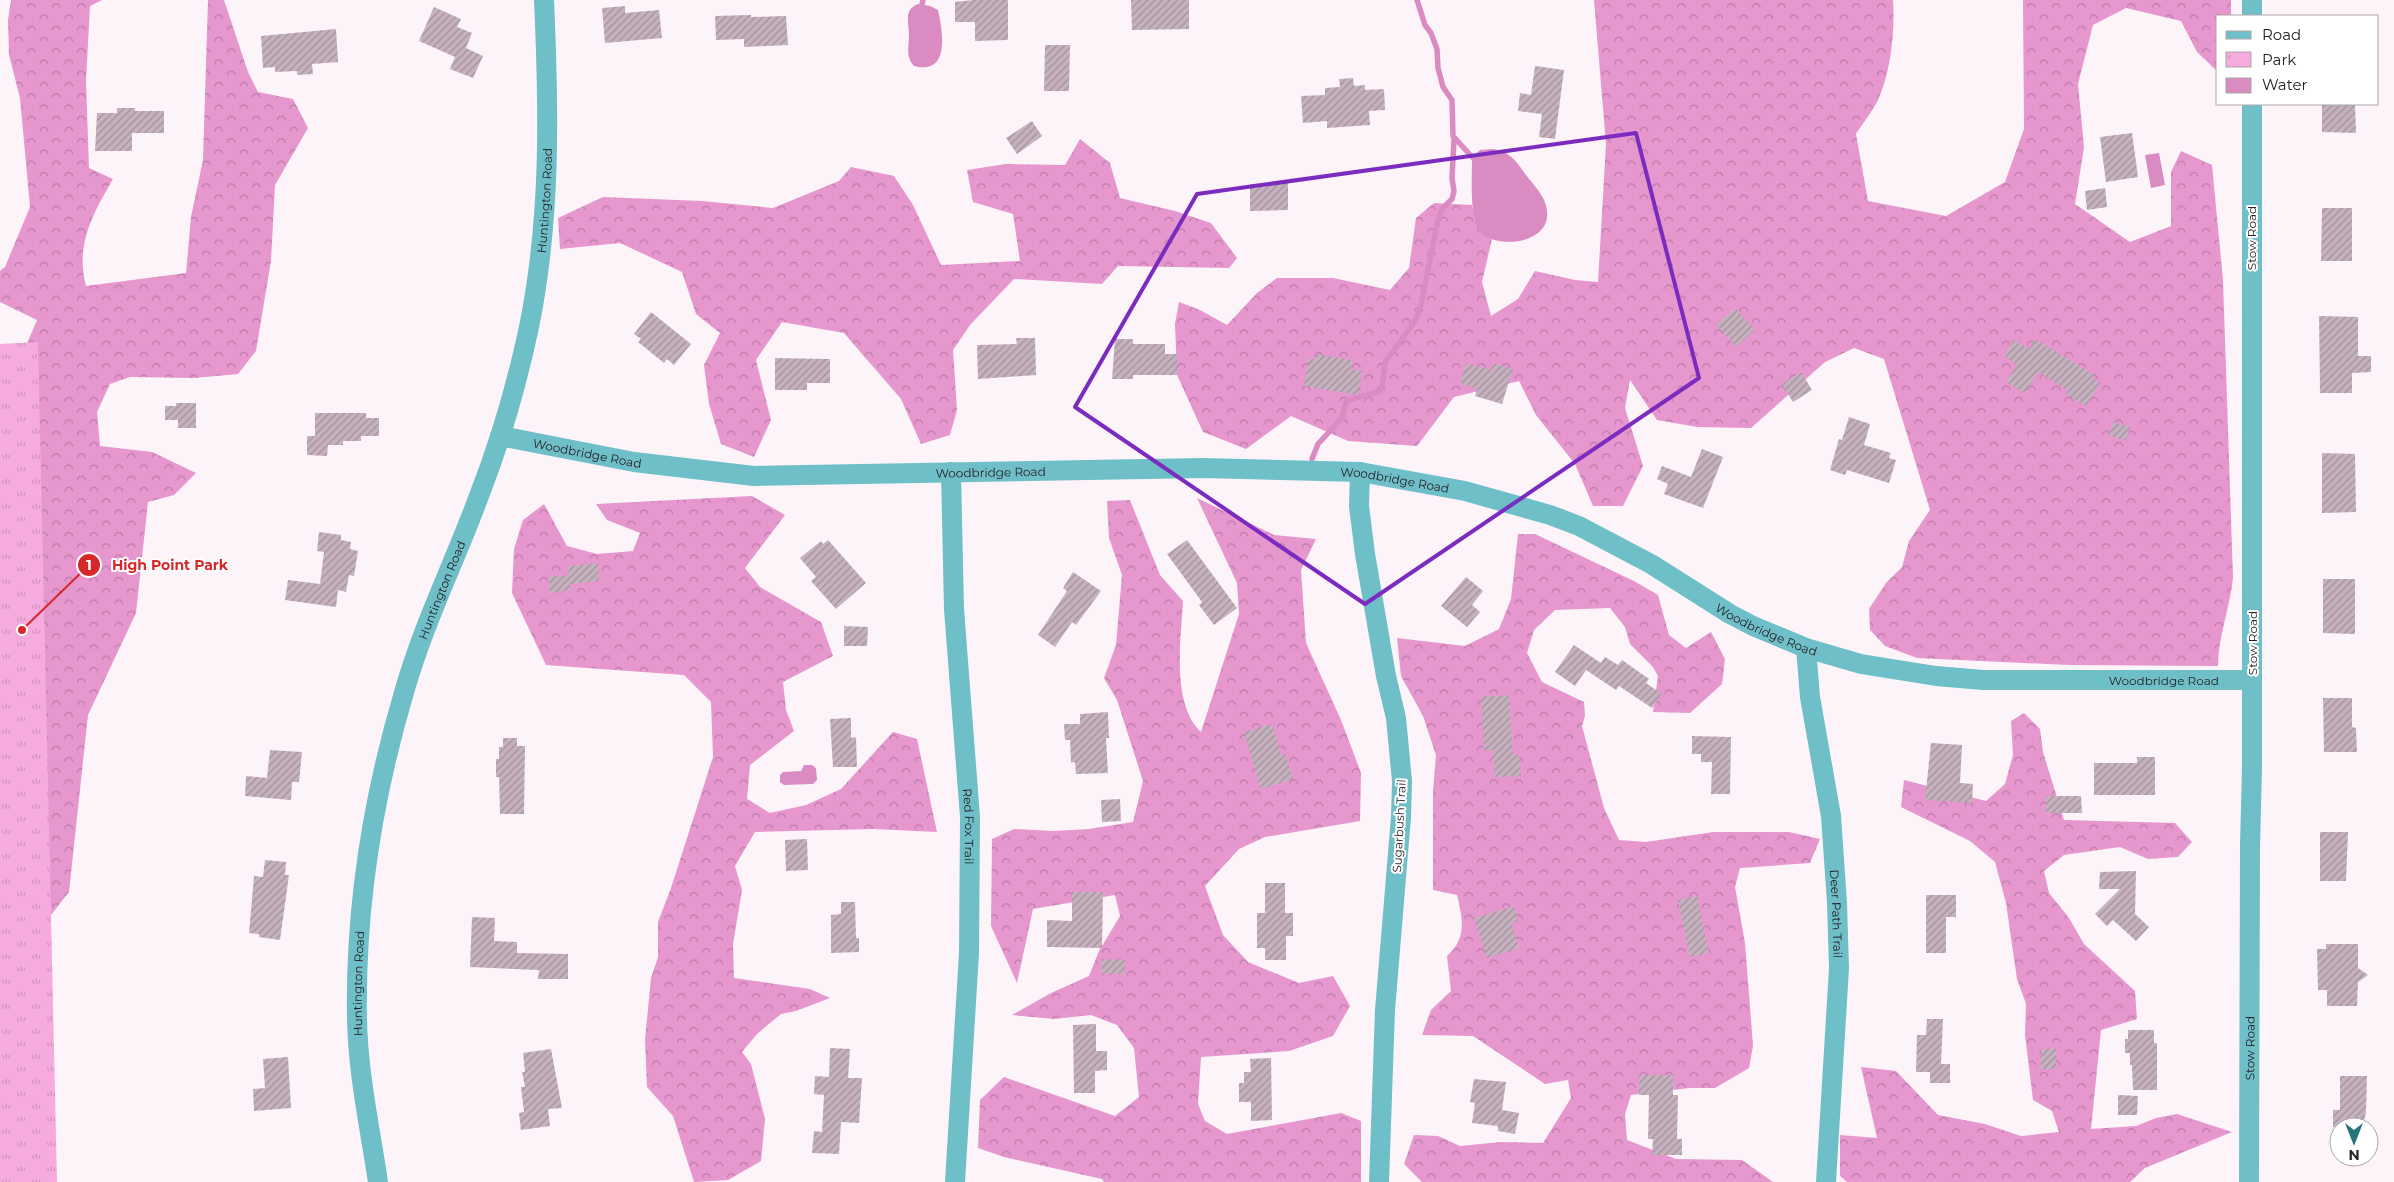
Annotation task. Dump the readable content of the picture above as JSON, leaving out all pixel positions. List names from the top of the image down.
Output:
{
  "streets": {
    "street": [
      "Huntington Road",
      "Stow Road",
      "Woodbridge Road",
      "Sugarbush Trail",
      "Red Fox Trail",
      "Deer Path Trail"
    ]
  },
  "crossings": [
    ["Huntington Road", "Woodbridge Road"],
    ["Stow Road", "Woodbridge Road"],
    ["Woodbridge Road", "Sugarbush Trail"],
    ["Woodbridge Road", "Red Fox Trail"],
    ["Woodbridge Road", "Deer Path Trail"]
  ],
  "places": ["High Point Park"],
  "legend": ["Road", "Park", "Water"],
  "north": "bottom"
}
